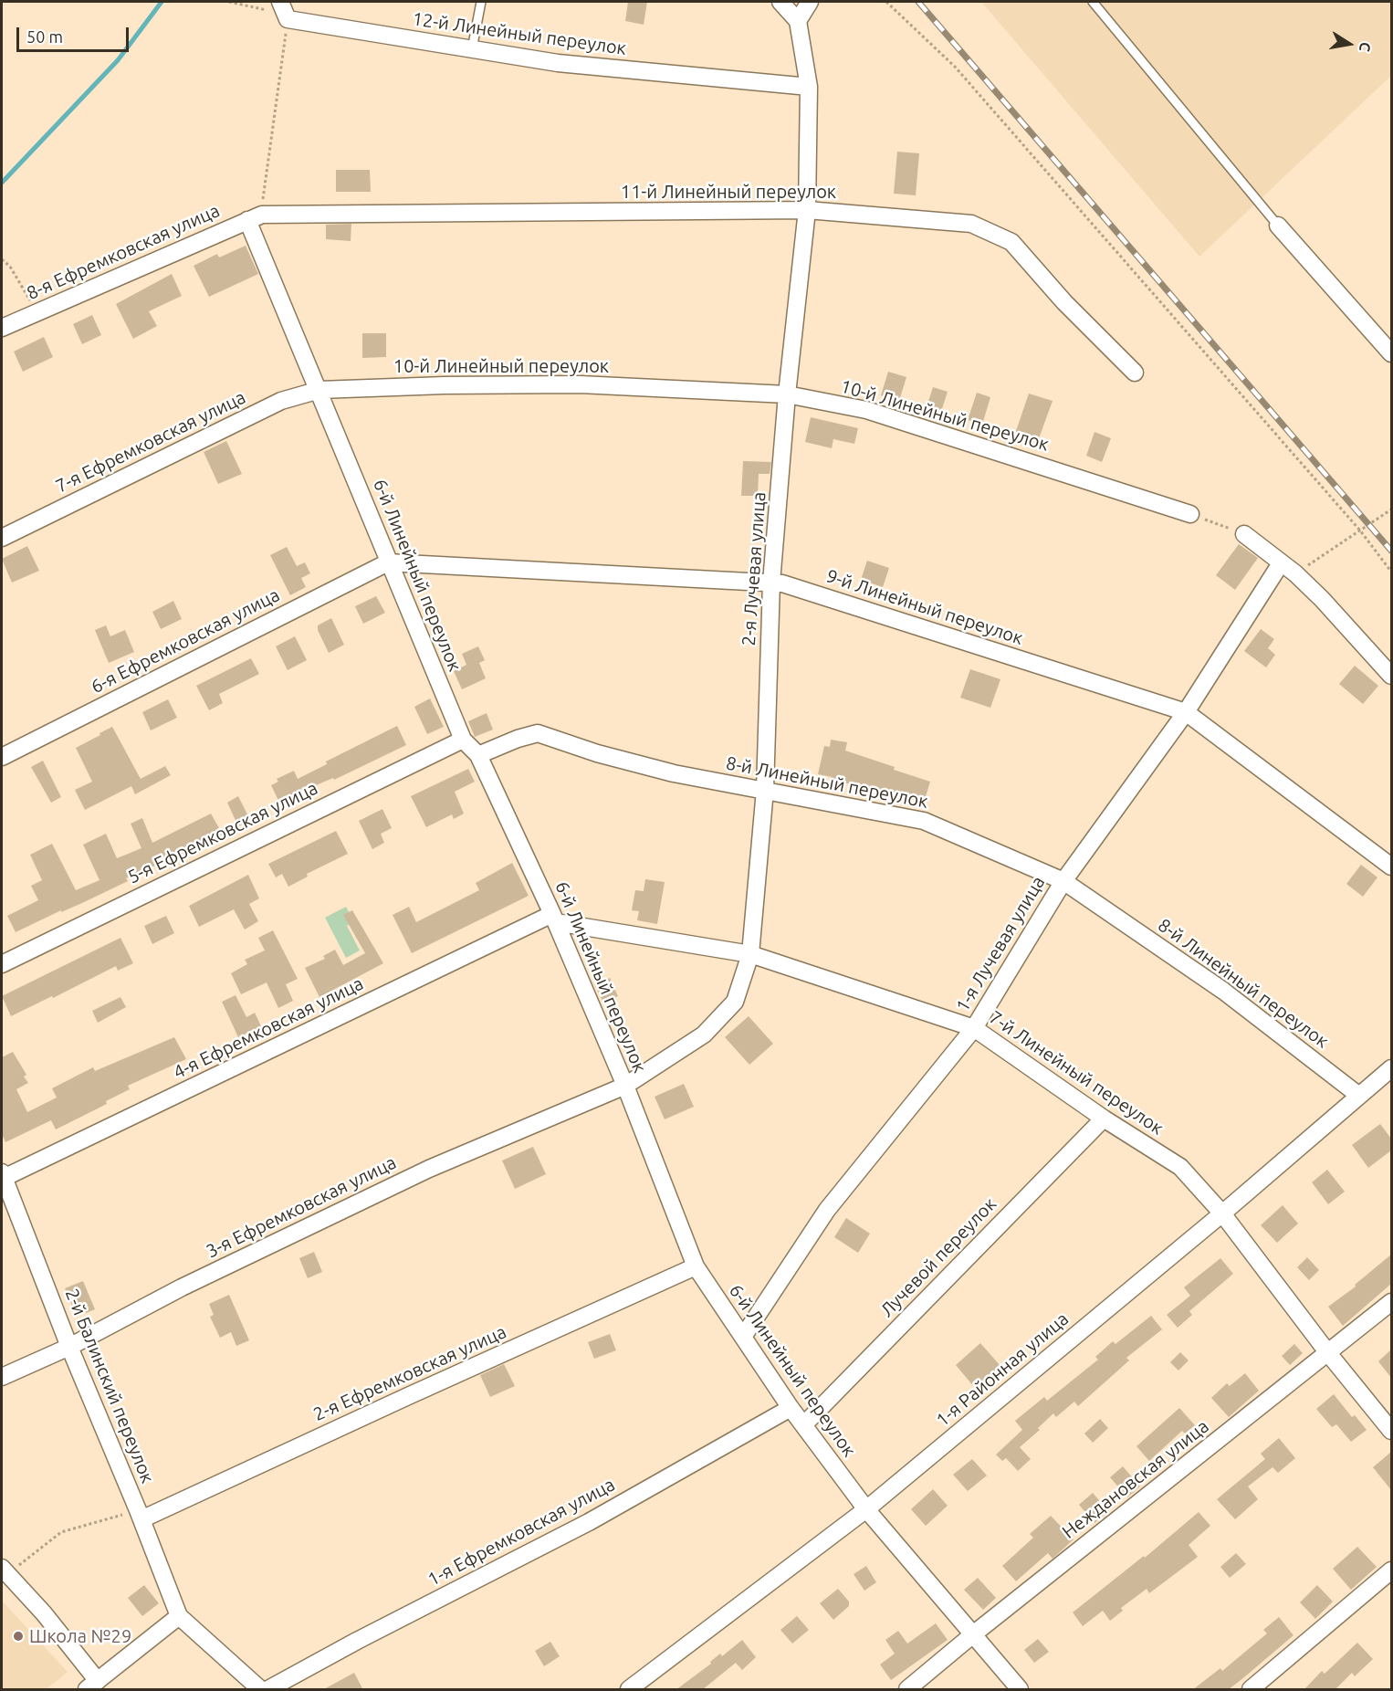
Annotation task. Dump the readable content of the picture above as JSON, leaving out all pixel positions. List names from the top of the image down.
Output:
{
  "streets": {
    "street": [
      "12-й Линейный переулок",
      "11-й Линейный переулок",
      "8-я Ефремковская улица",
      "10-й Линейный переулок",
      "7-я Ефремковская улица",
      "2-я Лучевая улица",
      "6-й Линейный переулок",
      "9-й Линейный переулок",
      "6-я Ефремковская улица",
      "8-й Линейный переулок",
      "5-я Ефремковская улица",
      "1-я Лучевая улица",
      "4-я Ефремковская улица",
      "7-й Линейный переулок",
      "3-я Ефремковская улица",
      "Лучевой переулок",
      "1-я Районная улица",
      "2-я Ефремковская улица",
      "2-й Балинский переулок",
      "Неждановская улица",
      "1-я Ефремковская улица"
    ]
  },
  "crossings": [
    ["12-й Линейный переулок", "2-я Лучевая улица"],
    ["11-й Линейный переулок", "8-я Ефремковская улица"],
    ["11-й Линейный переулок", "2-я Лучевая улица"],
    ["11-й Линейный переулок", "6-й Линейный переулок"],
    ["8-я Ефремковская улица", "6-й Линейный переулок"],
    ["10-й Линейный переулок", "7-я Ефремковская улица"],
    ["10-й Линейный переулок", "2-я Лучевая улица"],
    ["10-й Линейный переулок", "6-й Линейный переулок"],
    ["7-я Ефремковская улица", "6-й Линейный переулок"],
    ["2-я Лучевая улица", "6-й Линейный переулок"],
    ["2-я Лучевая улица", "9-й Линейный переулок"],
    ["2-я Лучевая улица", "8-й Линейный переулок"],
    ["2-я Лучевая улица", "7-й Линейный переулок"],
    ["2-я Лучевая улица", "3-я Ефремковская улица"],
    ["6-й Линейный переулок", "9-й Линейный переулок"],
    ["6-й Линейный переулок", "6-я Ефремковская улица"],
    ["6-й Линейный переулок", "8-й Линейный переулок"],
    ["6-й Линейный переулок", "5-я Ефремковская улица"],
    ["6-й Линейный переулок", "1-я Лучевая улица"],
    ["6-й Линейный переулок", "4-я Ефремковская улица"],
    ["6-й Линейный переулок", "7-й Линейный переулок"],
    ["6-й Линейный переулок", "3-я Ефремковская улица"],
    ["6-й Линейный переулок", "Лучевой переулок"],
    ["6-й Линейный переулок", "1-я Районная улица"],
    ["6-й Линейный переулок", "2-я Ефремковская улица"],
    ["6-й Линейный переулок", "Неждановская улица"],
    ["6-й Линейный переулок", "1-я Ефремковская улица"],
    ["9-й Линейный переулок", "6-я Ефремковская улица"],
    ["9-й Линейный переулок", "1-я Лучевая улица"],
    ["8-й Линейный переулок", "1-я Лучевая улица"],
    ["8-й Линейный переулок", "1-я Районная улица"],
    ["1-я Лучевая улица", "7-й Линейный переулок"],
    ["4-я Ефремковская улица", "7-й Линейный переулок"],
    ["4-я Ефремковская улица", "2-й Балинский переулок"],
    ["7-й Линейный переулок", "Лучевой переулок"],
    ["7-й Линейный переулок", "1-я Районная улица"],
    ["7-й Линейный переулок", "Неждановская улица"],
    ["3-я Ефремковская улица", "2-й Балинский переулок"],
    ["2-я Ефремковская улица", "2-й Балинский переулок"]
  ],
  "places": ["Школа №29"],
  "scale_bar": "50 m",
  "north": "right"
}
